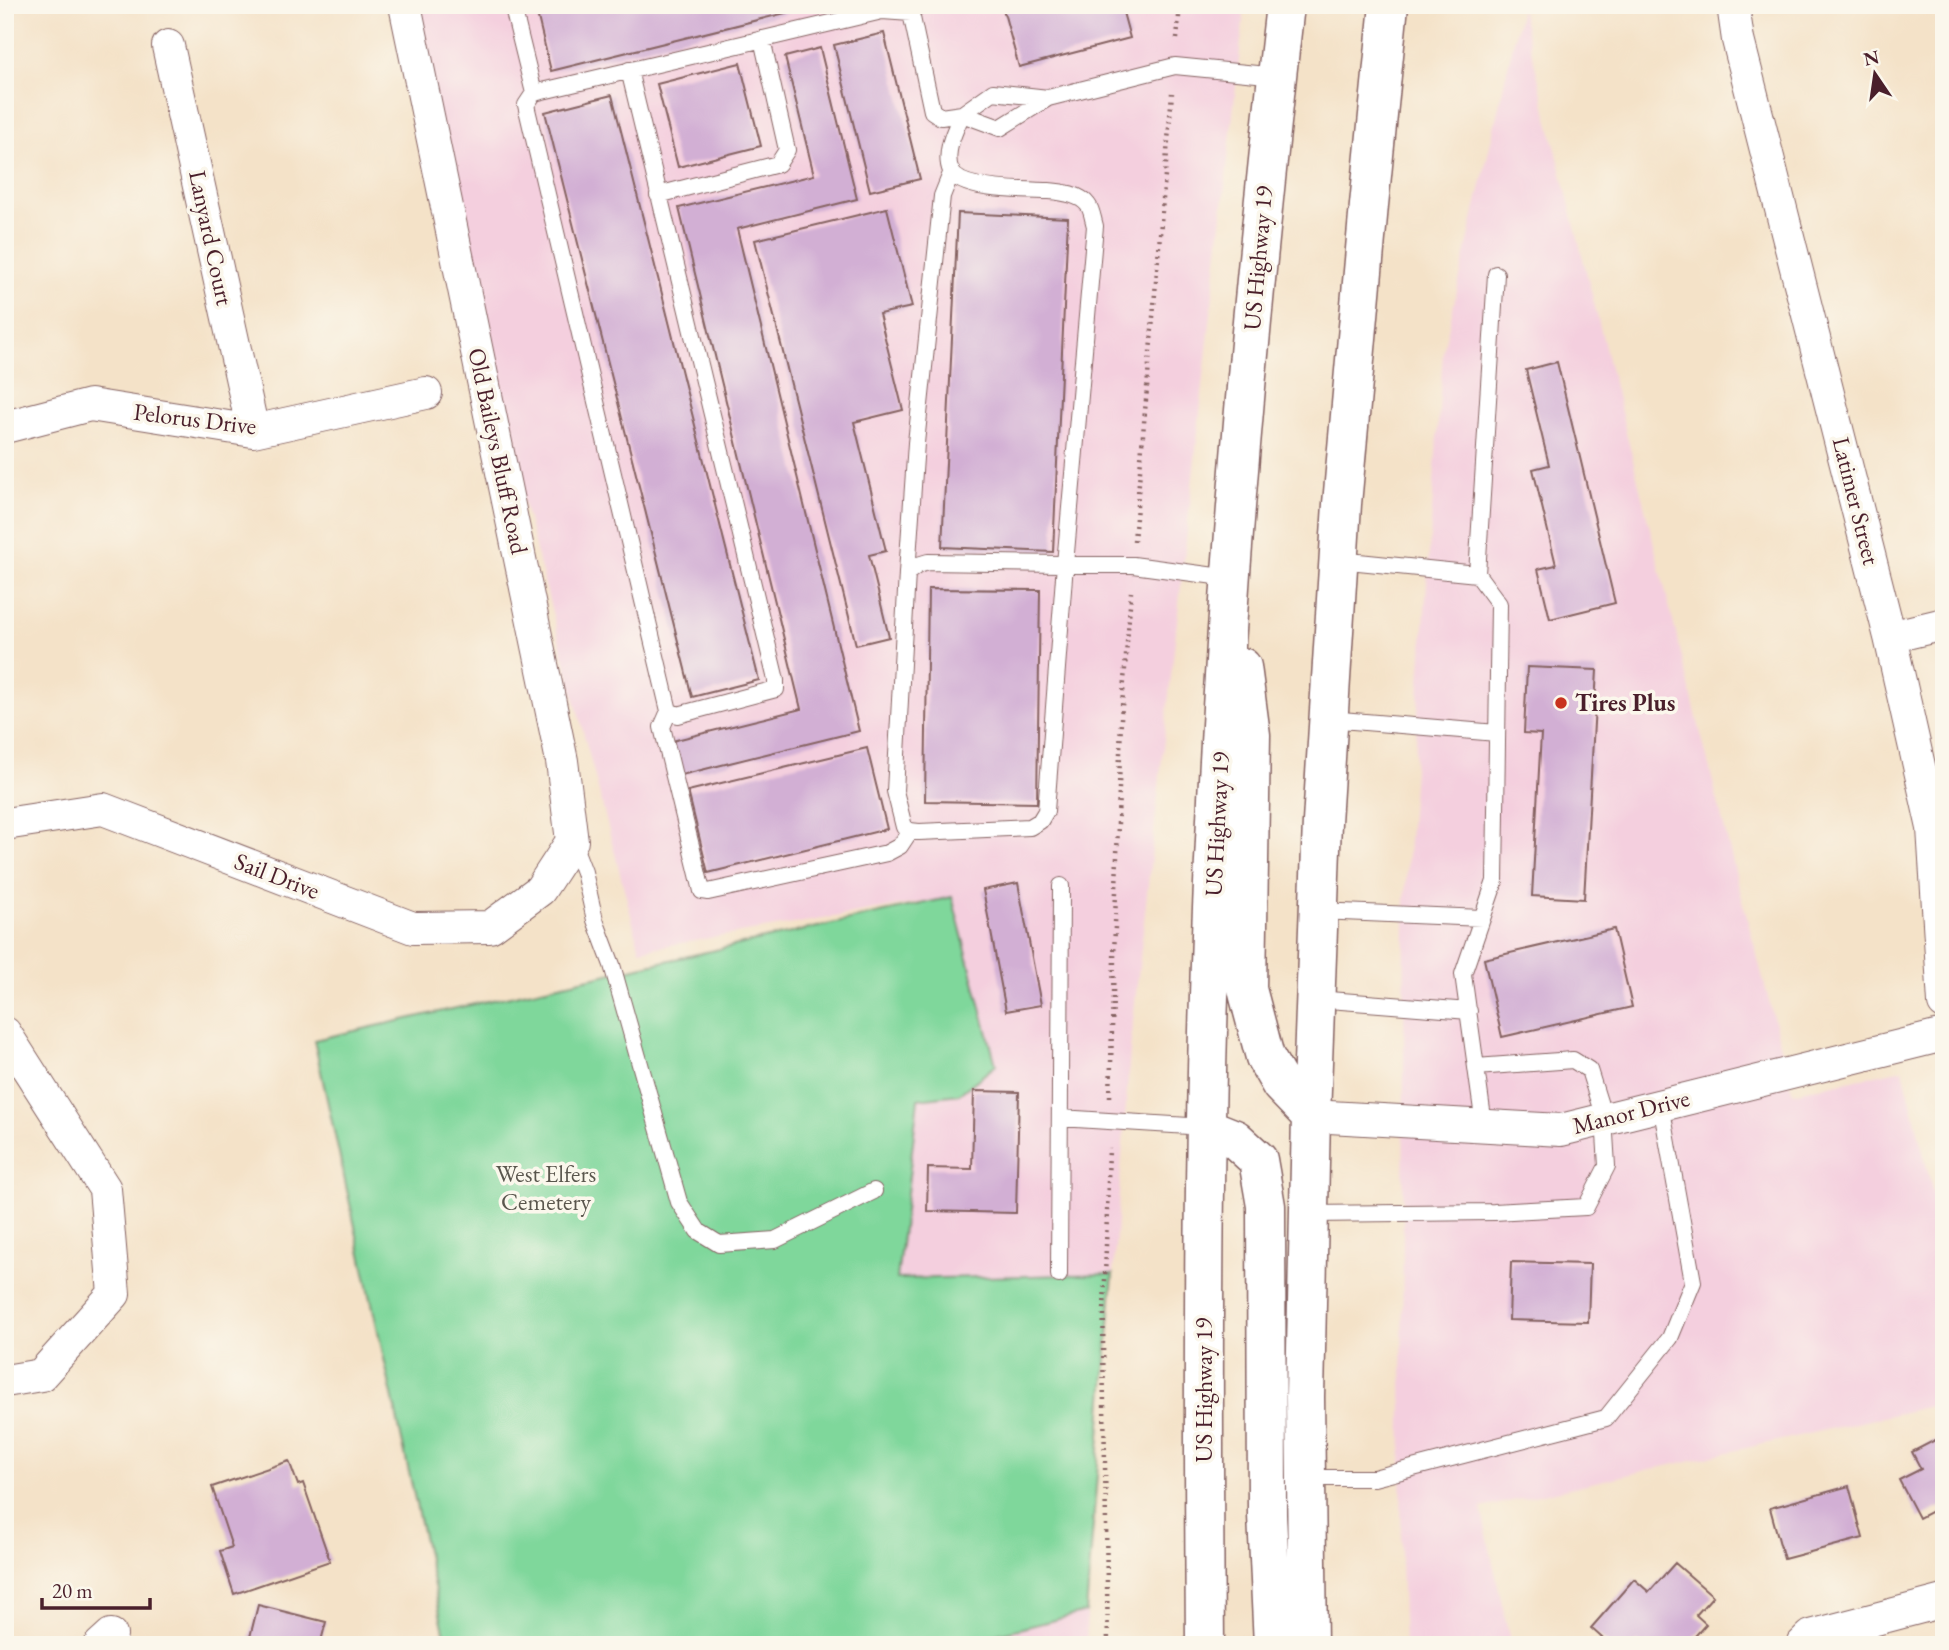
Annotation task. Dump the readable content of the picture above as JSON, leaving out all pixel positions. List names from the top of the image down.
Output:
{
  "streets": {
    "highway": ["US Highway 19"],
    "street": [
      "Lanyard Court",
      "Pelorus Drive",
      "Old Baileys Bluff Road",
      "Latimer Street",
      "Sail Drive",
      "Manor Drive"
    ]
  },
  "crossings": [
    ["Lanyard Court", "Pelorus Drive"],
    ["Old Baileys Bluff Road", "Sail Drive"]
  ],
  "parks": ["West Elfers Cemetery"],
  "places": ["Tires Plus"],
  "scale_bar": "20 m",
  "north": "top"
}
